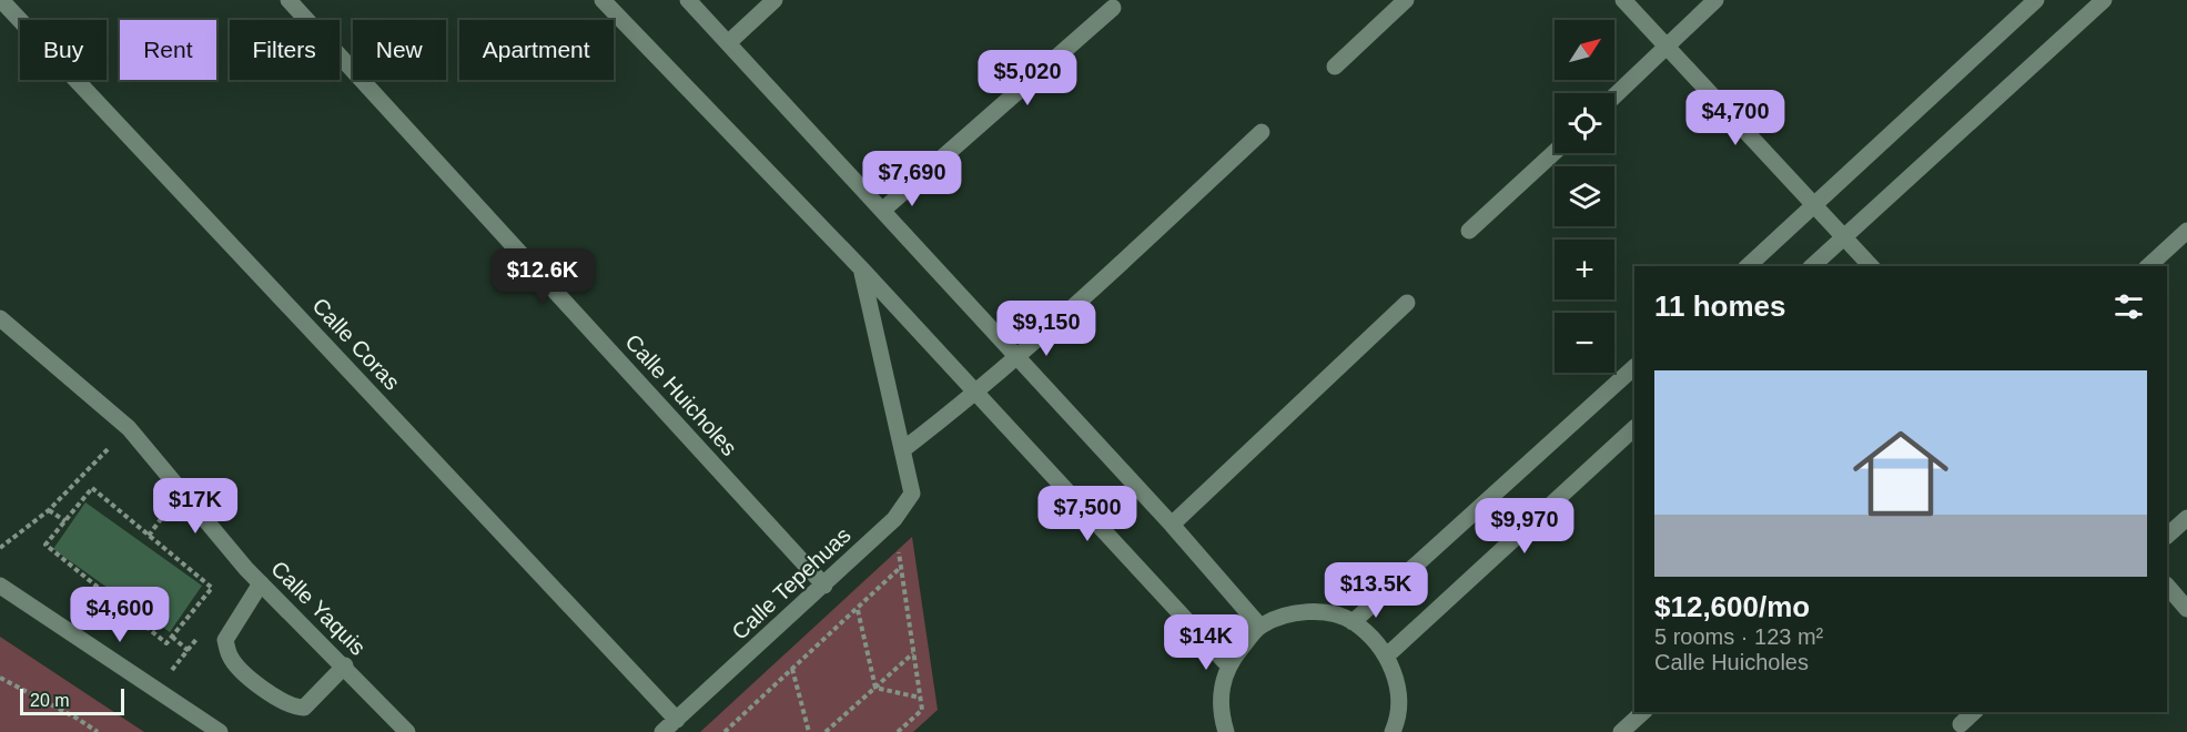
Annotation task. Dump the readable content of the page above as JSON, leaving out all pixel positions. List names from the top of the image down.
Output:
{
  "streets": {
    "street": [
      "Calle Coras",
      "Calle Huicholes",
      "Calle Tepehuas",
      "Calle Yaquis"
    ]
  },
  "crossings": [
    ["Calle Coras", "Calle Tepehuas"],
    ["Calle Huicholes", "Calle Tepehuas"]
  ],
  "scale_bar": "20 m",
  "north": "top right",
  "page": {
    "map_buttons": ["+", "−"],
    "chip": [
      "Buy",
      "Rent",
      "Filters",
      "New",
      "Apartment"
    ],
    "price": [
      "$5,020",
      "$4,700",
      "$7,690",
      "$12.6K",
      "$9,150",
      "$17K",
      "$7,500",
      "$9,970",
      "$13.5K",
      "$4,600",
      "$14K"
    ],
    "heading": "11 homes",
    "list": [
      {
        "name": "$12,600/mo",
        "note": "5 rooms · 123 m² · Calle Huicholes"
      }
    ],
    "scale": "20 m"
  }
}
